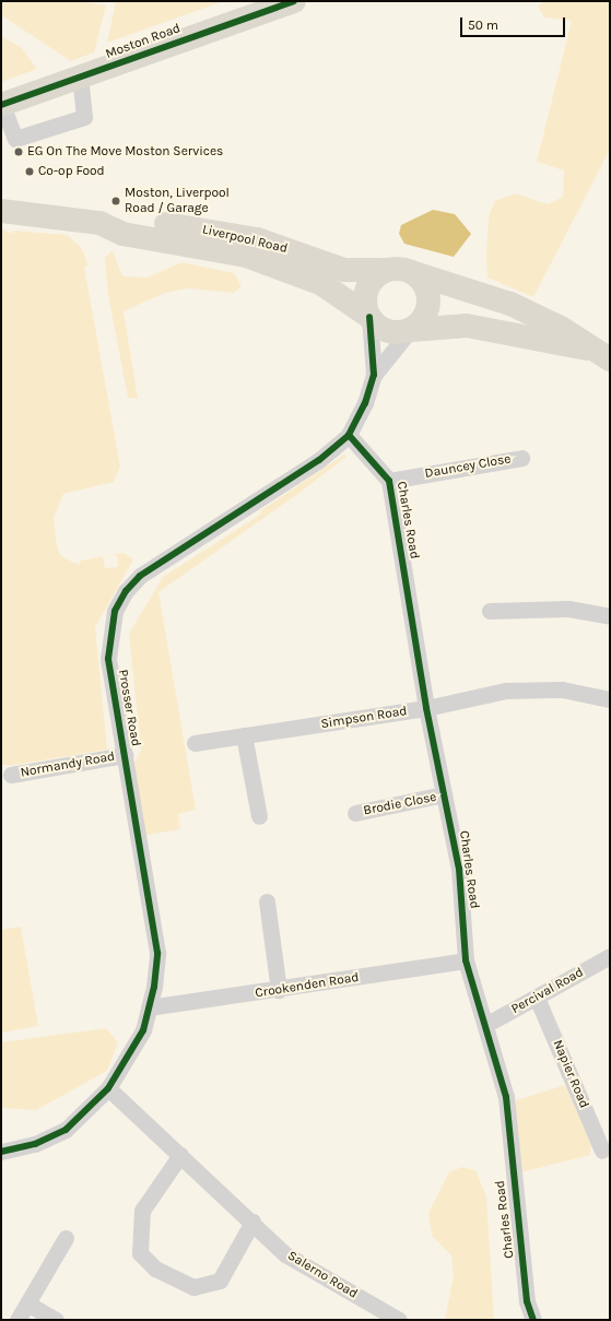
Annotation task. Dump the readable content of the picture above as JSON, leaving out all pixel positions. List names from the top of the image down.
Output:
{
  "streets": {
    "highway": ["Moston Road", "Liverpool Road"],
    "street": [
      "Dauncey Close",
      "Charles Road",
      "Prosser Road",
      "Simpson Road",
      "Normandy Road",
      "Brodie Close",
      "Crookenden Road",
      "Percival Road",
      "Napier Road",
      "Salerno Road"
    ]
  },
  "crossings": [
    ["Liverpool Road", "Prosser Road"],
    ["Dauncey Close", "Charles Road"],
    ["Charles Road", "Prosser Road"],
    ["Charles Road", "Simpson Road"],
    ["Charles Road", "Brodie Close"],
    ["Charles Road", "Crookenden Road"],
    ["Charles Road", "Percival Road"],
    ["Prosser Road", "Normandy Road"],
    ["Prosser Road", "Crookenden Road"],
    ["Prosser Road", "Salerno Road"],
    ["Percival Road", "Napier Road"]
  ],
  "places": ["EG On The Move Moston Services", "Co-op Food", "Moston, Liverpool Road / Garage"],
  "scale_bar": "50 m"
}
